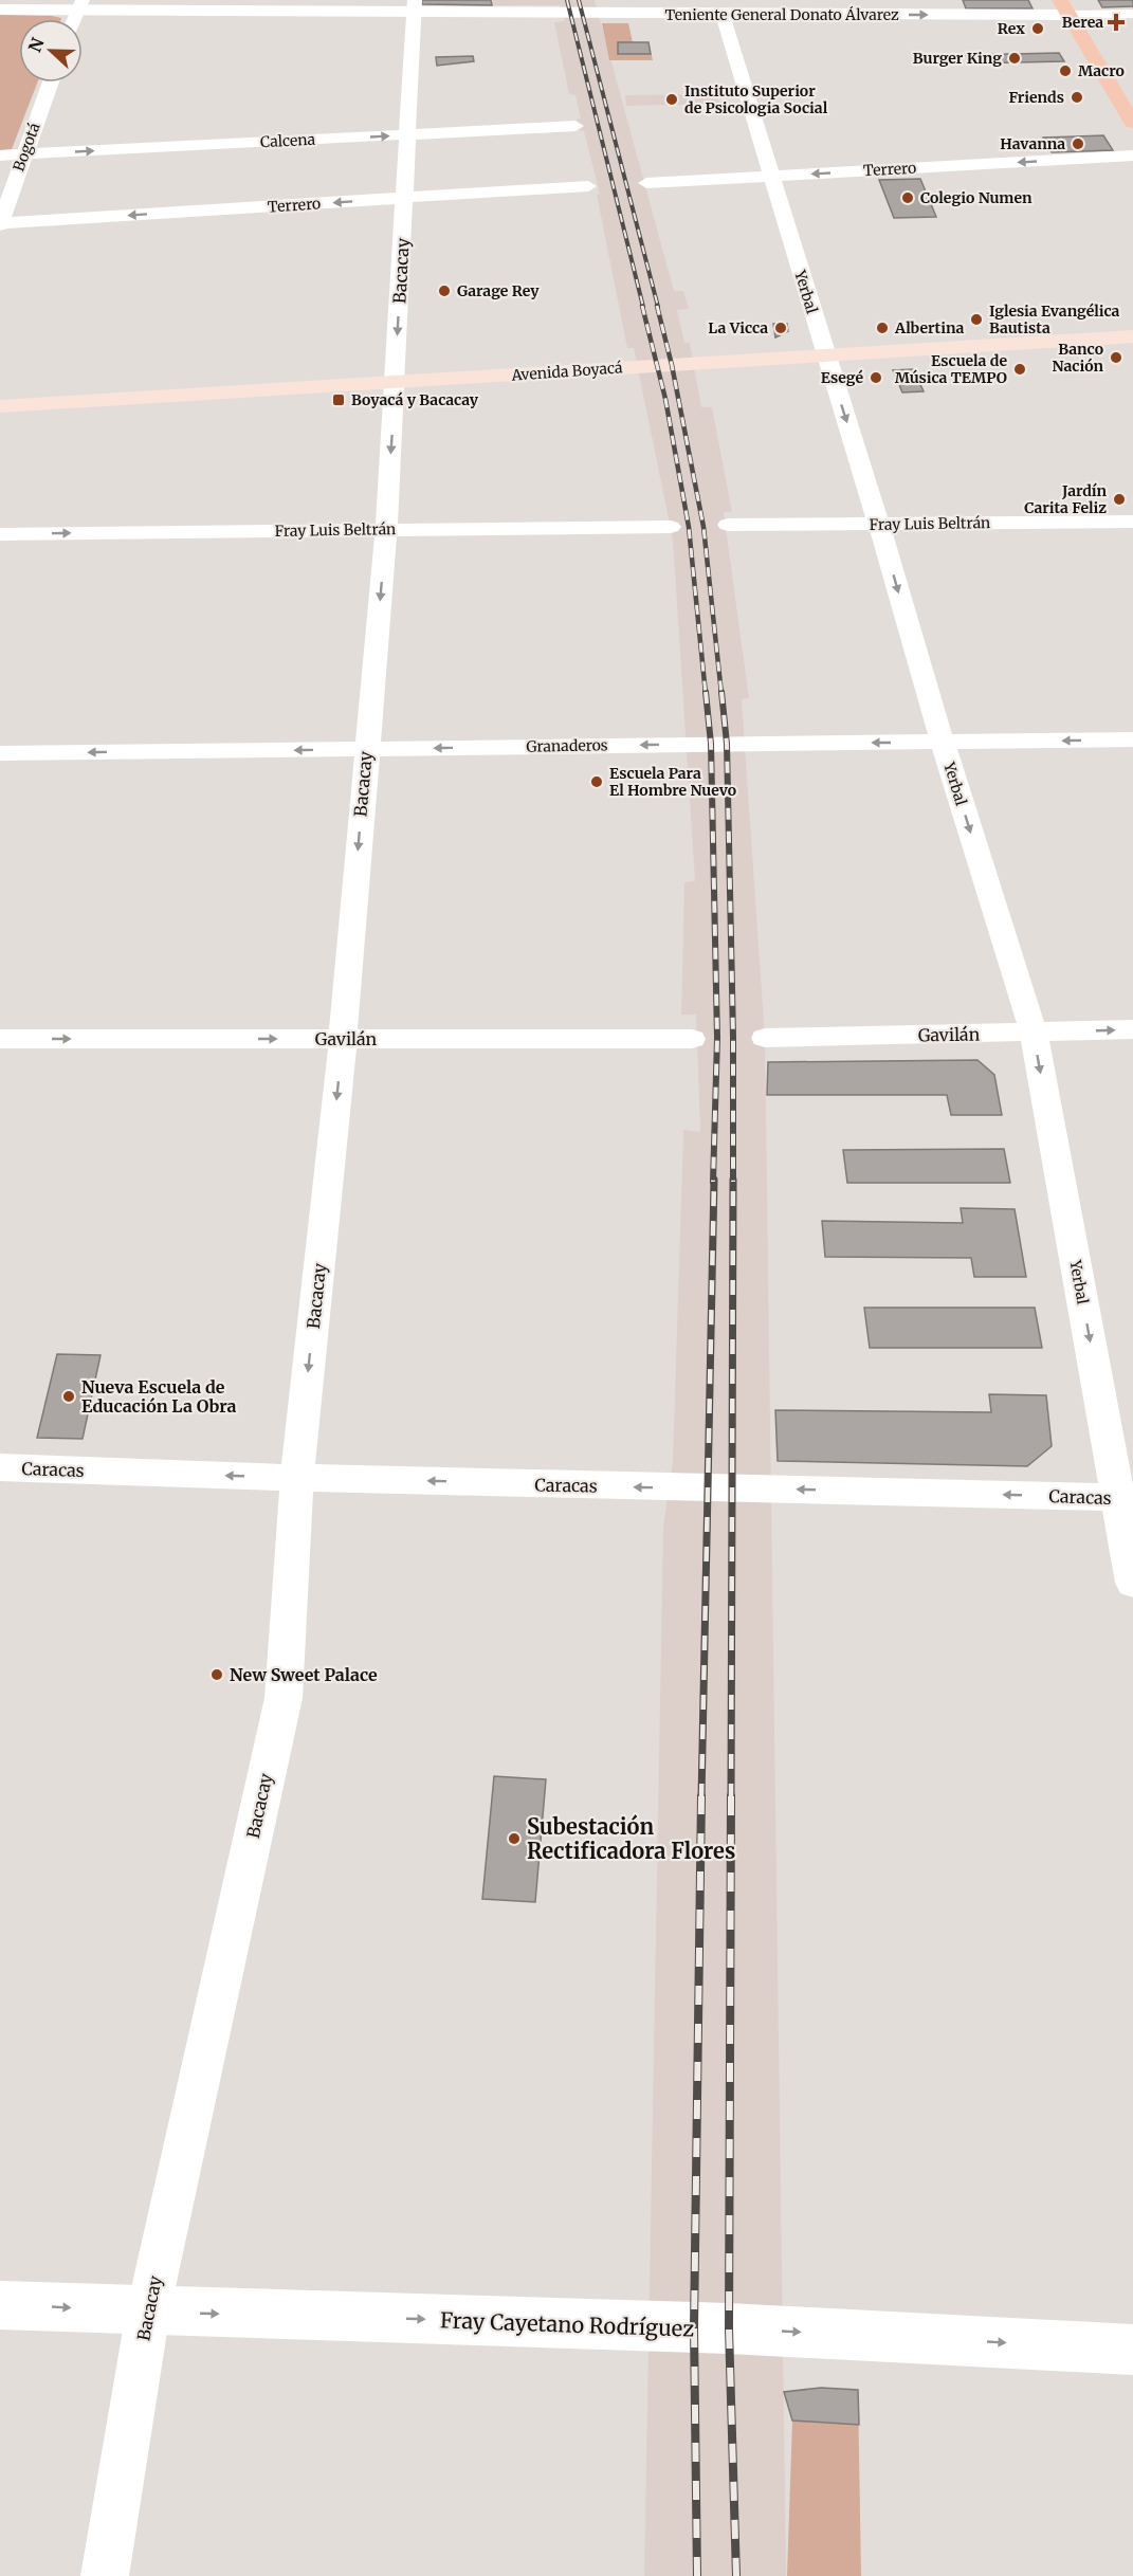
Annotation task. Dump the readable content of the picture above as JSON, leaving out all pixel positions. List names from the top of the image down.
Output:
{
  "streets": {
    "main road": ["Avenida Boyacá"],
    "street": [
      "Teniente General Donato Álvarez",
      "Calcena",
      "Bogotá",
      "Terrero",
      "Bacacay",
      "Yerbal",
      "Fray Luis Beltrán",
      "Granaderos",
      "Gavilán",
      "Caracas",
      "Fray Cayetano Rodríguez"
    ]
  },
  "crossings": [
    ["Teniente General Donato Álvarez", "Bacacay"],
    ["Teniente General Donato Álvarez", "Yerbal"],
    ["Calcena", "Bogotá"],
    ["Calcena", "Bacacay"],
    ["Bogotá", "Terrero"],
    ["Terrero", "Bacacay"],
    ["Terrero", "Yerbal"],
    ["Bacacay", "Avenida Boyacá"],
    ["Bacacay", "Fray Luis Beltrán"],
    ["Bacacay", "Granaderos"],
    ["Bacacay", "Gavilán"],
    ["Bacacay", "Caracas"],
    ["Bacacay", "Fray Cayetano Rodríguez"],
    ["Yerbal", "Avenida Boyacá"],
    ["Yerbal", "Fray Luis Beltrán"],
    ["Yerbal", "Granaderos"],
    ["Yerbal", "Gavilán"],
    ["Yerbal", "Caracas"]
  ],
  "one_way": [
    "Calcena",
    "Terrero",
    "Bacacay",
    "Yerbal",
    "Fray Luis Beltrán",
    "Granaderos",
    "Gavilán",
    "Caracas",
    "Fray Cayetano Rodríguez"
  ],
  "places": {
    "health": ["Berea"],
    "other": [
      "Rex",
      "Burger King",
      "Macro",
      "Friends",
      "Instituto Superior de Psicologia Social",
      "Havanna",
      "Colegio Numen",
      "Garage Rey",
      "Iglesia Evangélica Bautista",
      "La Vicca",
      "Albertina",
      "Banco Nación",
      "Escuela de Música TEMPO",
      "Esegé",
      "Jardín Carita Feliz",
      "Escuela Para El Hombre Nuevo",
      "Nueva Escuela de Educación La Obra",
      "New Sweet Palace",
      "Subestación Rectificadora Flores"
    ],
    "transit": ["Boyacá y Bacacay"]
  },
  "north": "left"
}
